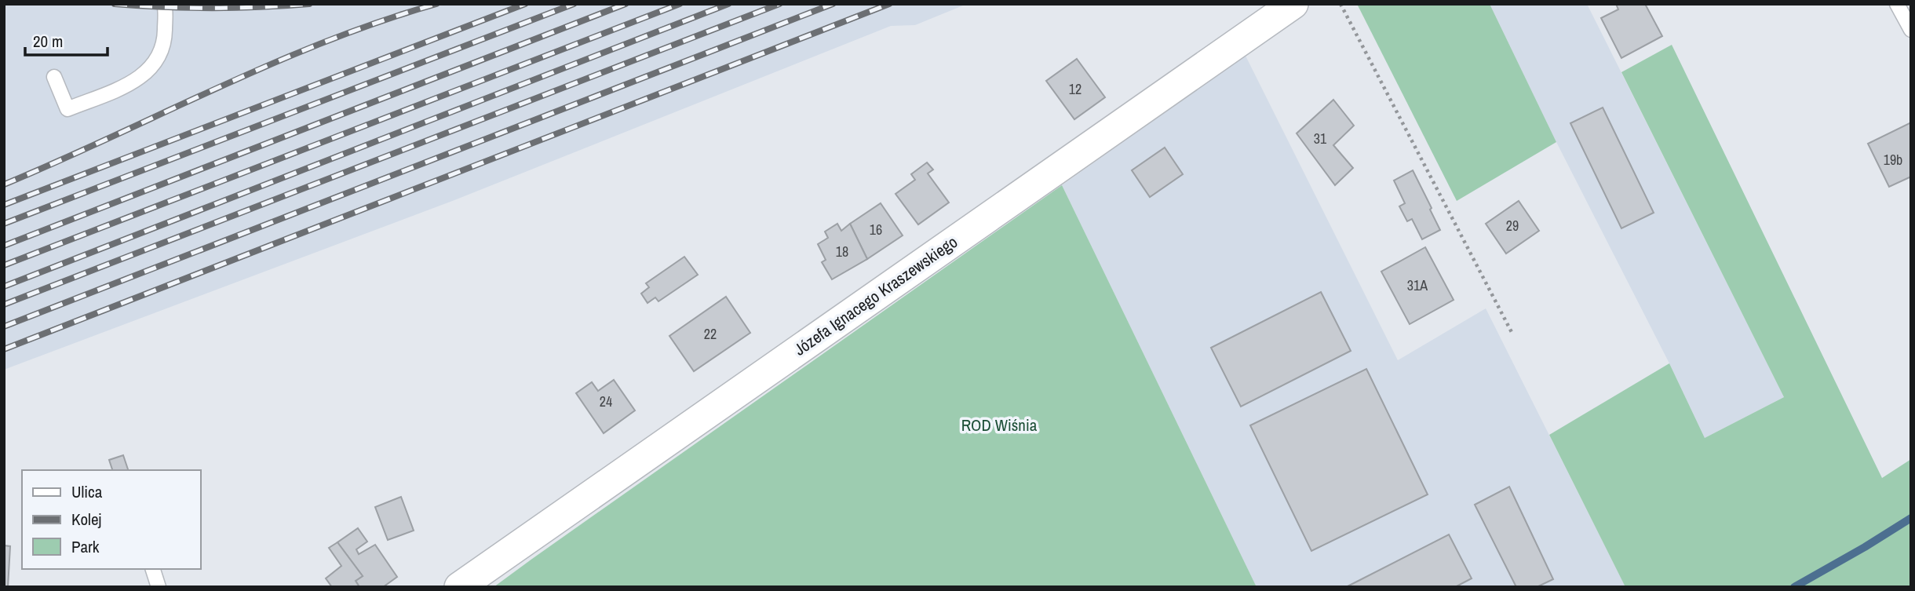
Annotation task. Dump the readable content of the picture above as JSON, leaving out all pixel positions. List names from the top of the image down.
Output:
{
  "streets": {
    "street": ["Józefa Ignacego Kraszewskiego"]
  },
  "parks": ["ROD Wiśnia"],
  "house_numbers": [
    "12",
    "31",
    "19b",
    "29",
    "16",
    "18",
    "31A",
    "22",
    "24"
  ],
  "legend": ["Ulica", "Kolej", "Park"],
  "scale_bar": "20 m"
}
